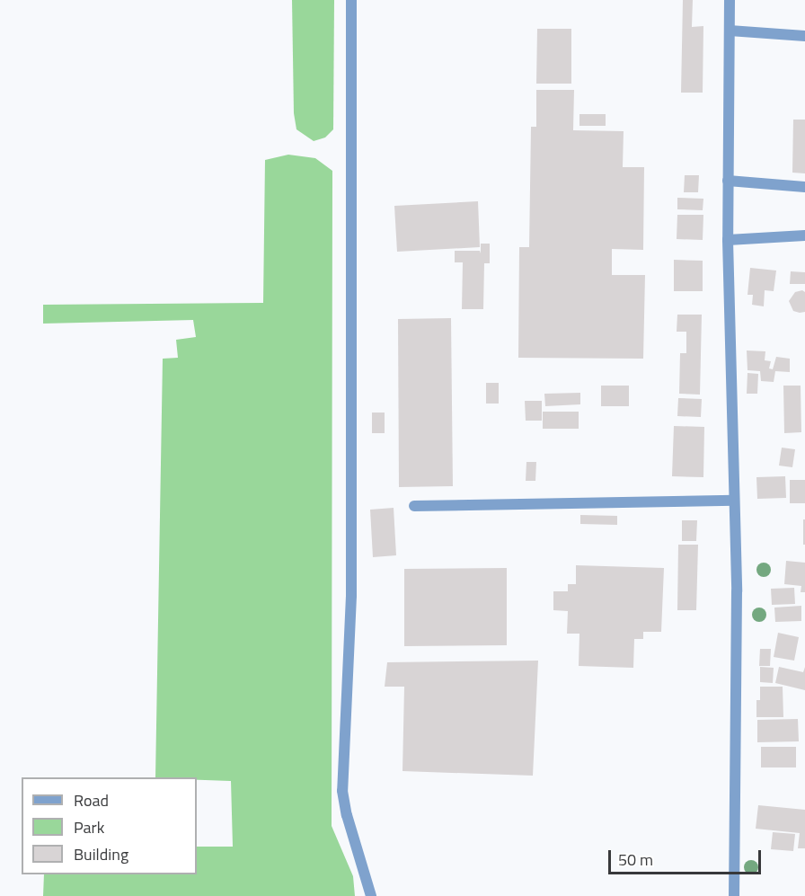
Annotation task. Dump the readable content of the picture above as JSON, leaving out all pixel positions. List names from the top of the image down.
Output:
{
  "legend": ["Road", "Park", "Building"],
  "scale_bar": "50 m"
}
